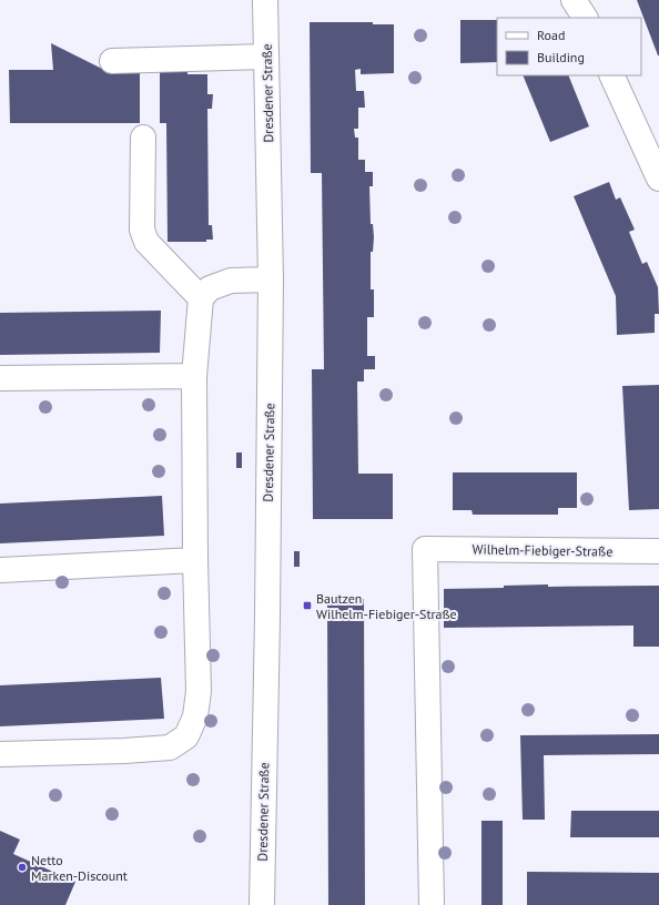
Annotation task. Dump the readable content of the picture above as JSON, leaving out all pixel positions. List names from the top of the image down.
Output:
{
  "streets": {
    "main road": ["Dresdener Straße", "Wilhelm-Fiebiger-Straße"]
  },
  "places": {
    "transit": ["Bautzen Wilhelm-Fiebiger-Straße"],
    "other": ["Netto Marken-Discount"]
  },
  "legend": ["Road", "Building"]
}
